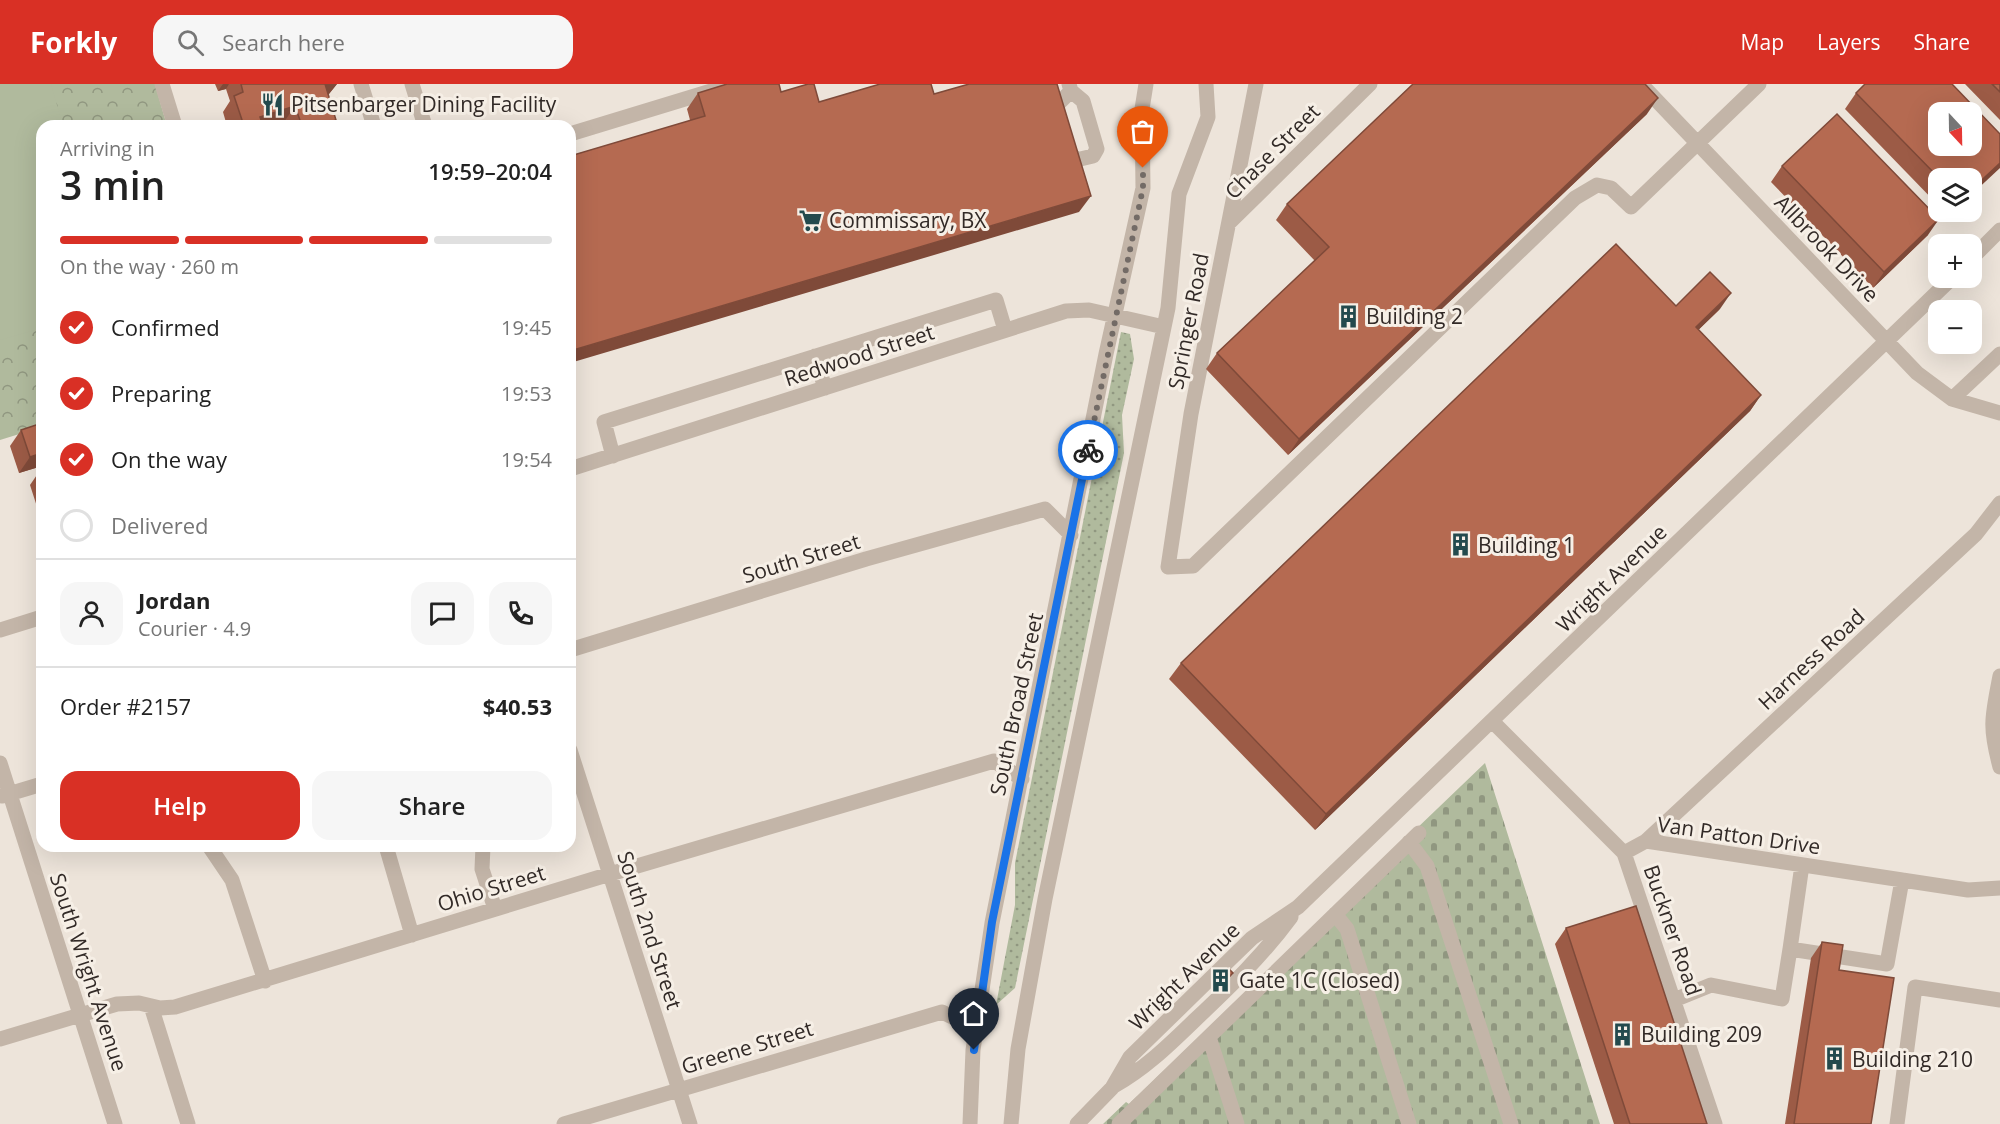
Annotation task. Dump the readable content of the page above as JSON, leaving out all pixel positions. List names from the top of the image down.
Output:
{
  "streets": {
    "street": [
      "Chase Street",
      "Allbrook Drive",
      "Springer Road",
      "Redwood Street",
      "South Street",
      "Wright Avenue",
      "Harness Road",
      "South Broad Street",
      "Van Patton Drive",
      "Ohio Street",
      "South 2nd Street",
      "Buckner Road",
      "South Wright Avenue",
      "Greene Street"
    ]
  },
  "crossings": [
    ["Chase Street", "Springer Road"],
    ["Allbrook Drive", "Springer Road"],
    ["Allbrook Drive", "Wright Avenue"],
    ["Redwood Street", "South Broad Street"],
    ["South Street", "South Broad Street"],
    ["Harness Road", "Van Patton Drive"],
    ["South Broad Street", "Ohio Street"],
    ["South Broad Street", "Greene Street"],
    ["Van Patton Drive", "Buckner Road"],
    ["Ohio Street", "South 2nd Street"],
    ["Ohio Street", "South Wright Avenue"],
    ["South 2nd Street", "Greene Street"]
  ],
  "places": {
    "restaurant": ["Pitsenbarger Dining Facility"],
    "supermarket": ["Commissary, BX"],
    "building": [
      "Building 2",
      "Building 1",
      "Gate 1C (Closed)",
      "Building 209",
      "Building 210"
    ]
  },
  "north": "bottom",
  "page": {
    "header": "Forkly",
    "search": "Search here",
    "nav": ["Map", "Layers", "Share"],
    "map_buttons": ["+", "−"],
    "heading": ["3 min", "Arriving in", "19:59–20:04"],
    "panel": [
      "Jordan",
      "Courier · 4.9",
      "Order #2157",
      "$40.53"
    ],
    "bar": "On the way · 260 m",
    "list": [
      ["Confirmed", "19:45"],
      ["Preparing", "19:53"],
      ["On the way", "19:54"],
      "Delivered"
    ],
    "buttons": ["Help", "Share"]
  }
}
